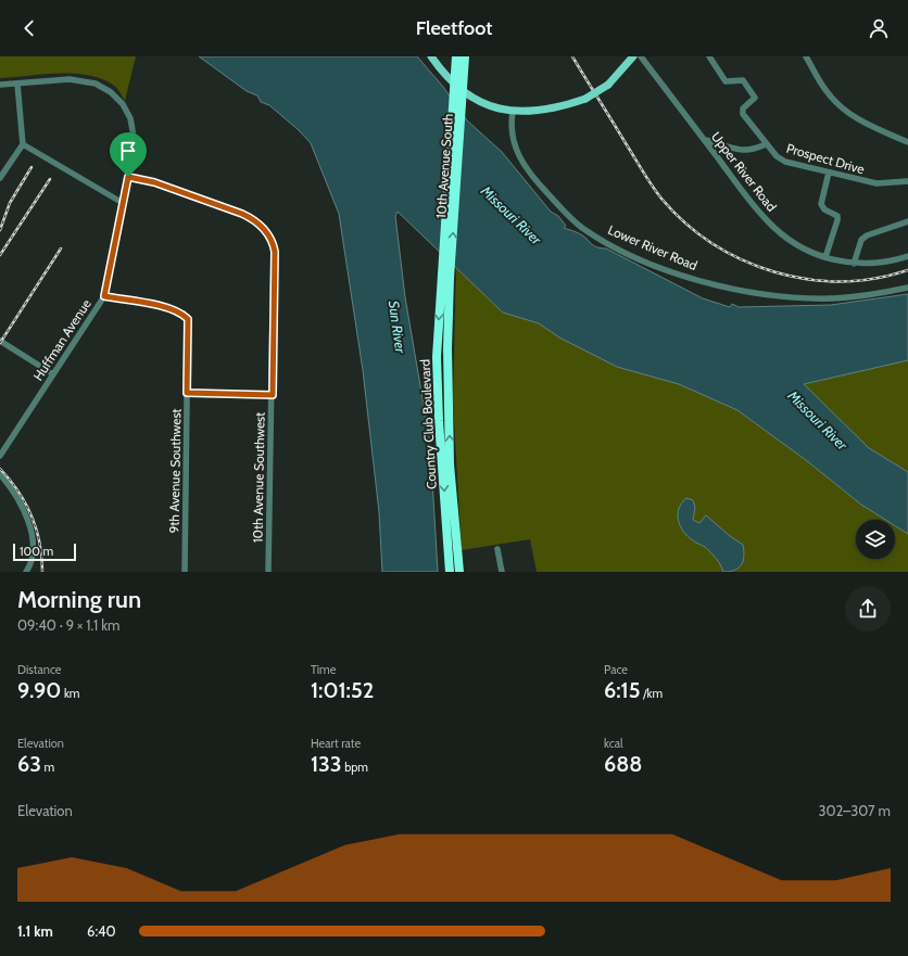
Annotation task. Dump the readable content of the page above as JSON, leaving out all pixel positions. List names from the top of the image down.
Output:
{
  "streets": {
    "highway": ["10th Avenue South", "Country Club Boulevard"],
    "street": [
      "Prospect Drive",
      "Upper River Road",
      "Lower River Road",
      "Huffman Avenue",
      "9th Avenue Southwest",
      "10th Avenue Southwest"
    ]
  },
  "crossings": [
    ["10th Avenue South", "Country Club Boulevard"],
    ["Huffman Avenue", "9th Avenue Southwest"],
    ["Huffman Avenue", "10th Avenue Southwest"]
  ],
  "water": ["Missouri River", "Sun River"],
  "scale_bar": "100 m",
  "page": {
    "header": "Fleetfoot",
    "scale": "100 m",
    "heading": ["Morning run", "09:40 · 9 × 1.1 km"],
    "stats": [
      ["Distance", "9.90 km"],
      ["Time", "1:01:52"],
      ["Pace", "6:15 /km"],
      ["Elevation", "63 m"],
      ["Heart rate", "133 bpm"],
      ["kcal", "688"]
    ],
    "chart": ["Elevation", "302–307 m"],
    "list": [
      {
        "name": "1.1 km",
        "note": "6:40"
      }
    ]
  }
}
